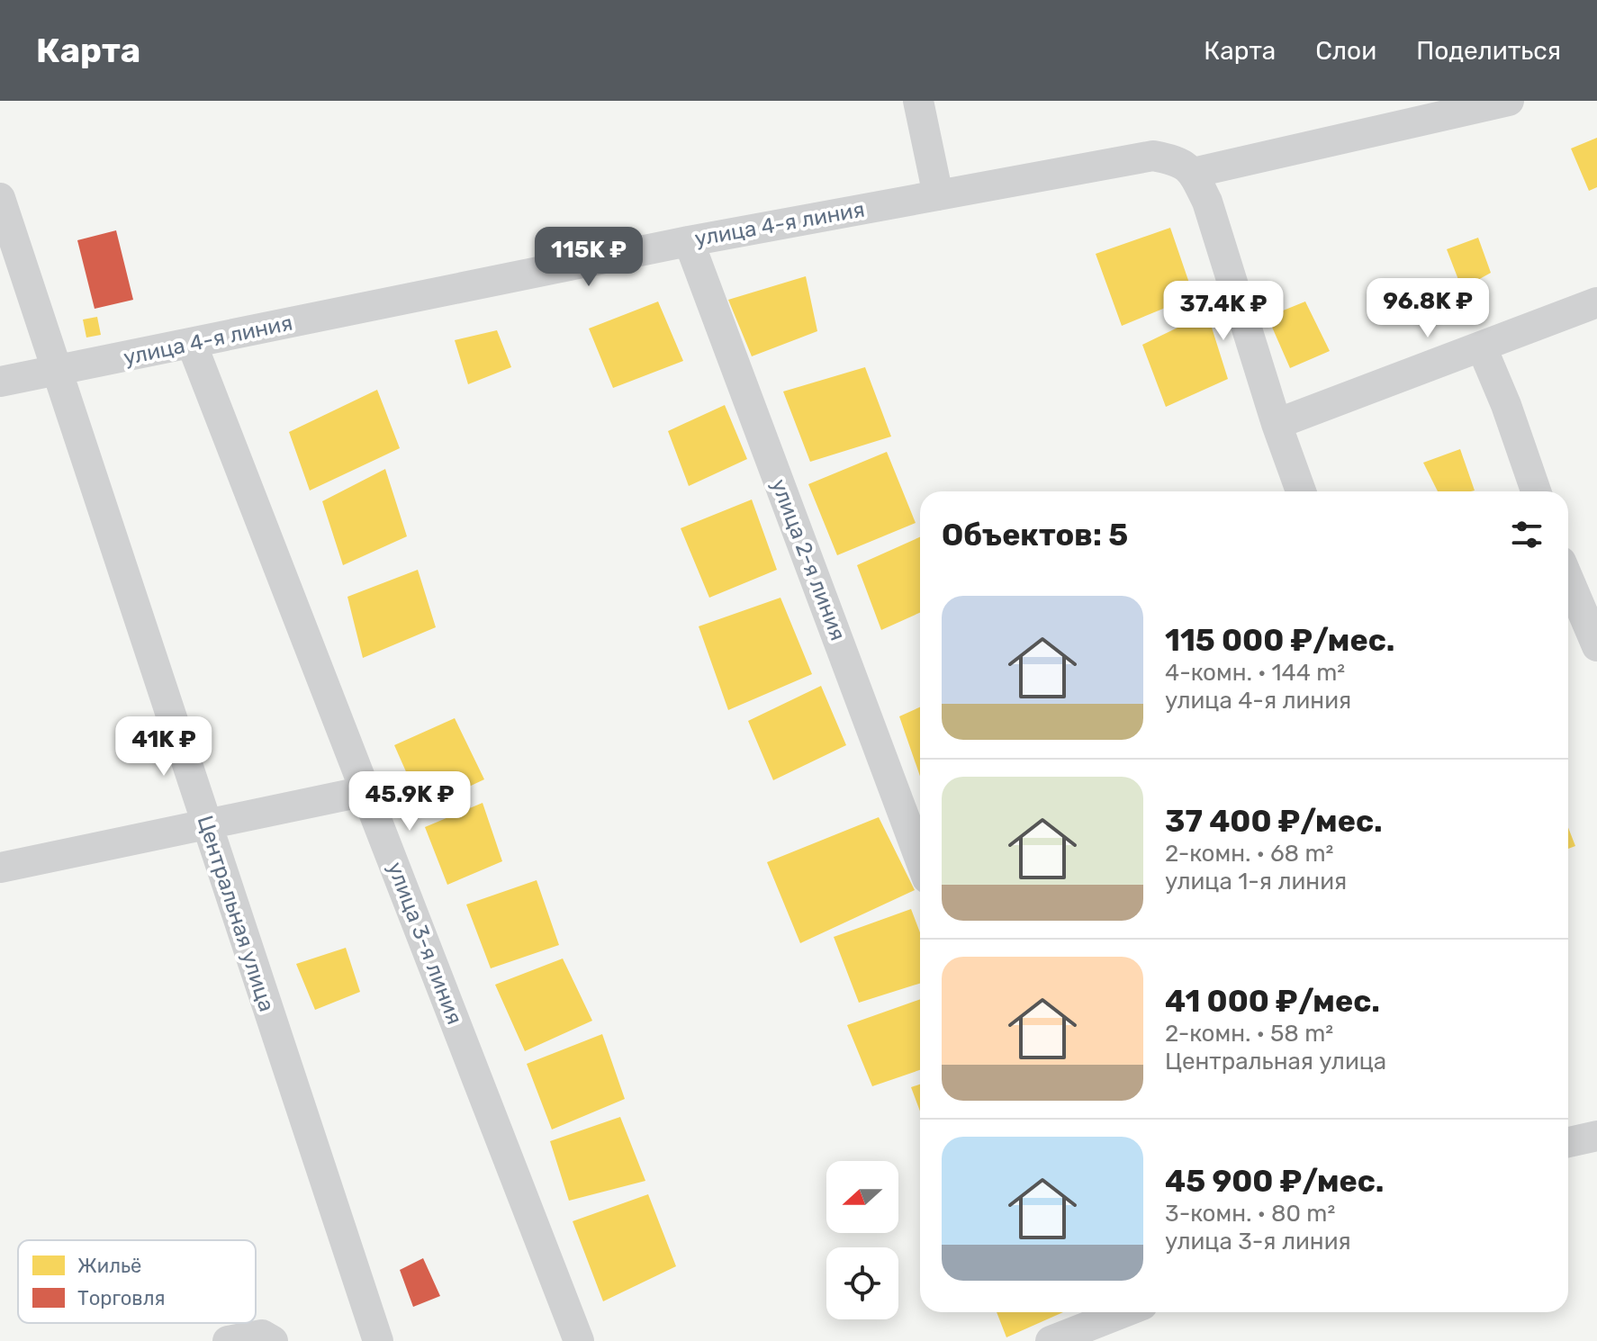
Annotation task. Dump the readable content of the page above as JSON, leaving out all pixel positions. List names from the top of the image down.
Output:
{
  "streets": {
    "street": [
      "улица 4-я линия",
      "улица 2-я линия",
      "Центральная улица",
      "улица 3-я линия"
    ]
  },
  "crossings": [
    ["улица 4-я линия", "улица 2-я линия"],
    ["улица 4-я линия", "Центральная улица"],
    ["улица 4-я линия", "улица 3-я линия"]
  ],
  "legend": ["Жильё", "Торговля"],
  "north": "left",
  "page": {
    "header": "Карта",
    "nav": ["Карта", "Слои", "Поделиться"],
    "price": [
      "115K ₽",
      "96.8K ₽",
      "37.4K ₽",
      "41K ₽",
      "45.9K ₽"
    ],
    "heading": "Объектов: 5",
    "list": [
      {
        "name": "115 000 ₽/мес.",
        "note": "4-комн. · 144 m² · улица 4-я линия"
      },
      {
        "name": "37 400 ₽/мес.",
        "note": "2-комн. · 68 m² · улица 1-я линия"
      },
      {
        "name": "41 000 ₽/мес.",
        "note": "2-комн. · 58 m² · Центральная улица"
      },
      {
        "name": "45 900 ₽/мес.",
        "note": "3-комн. · 80 m² · улица 3-я линия"
      }
    ]
  }
}
